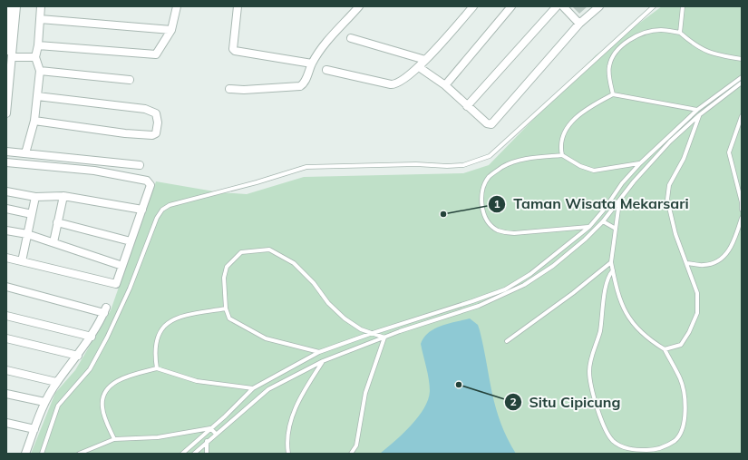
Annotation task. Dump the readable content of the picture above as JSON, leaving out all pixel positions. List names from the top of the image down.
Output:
{
  "places": ["Taman Wisata Mekarsari", "Situ Cipicung"]
}
